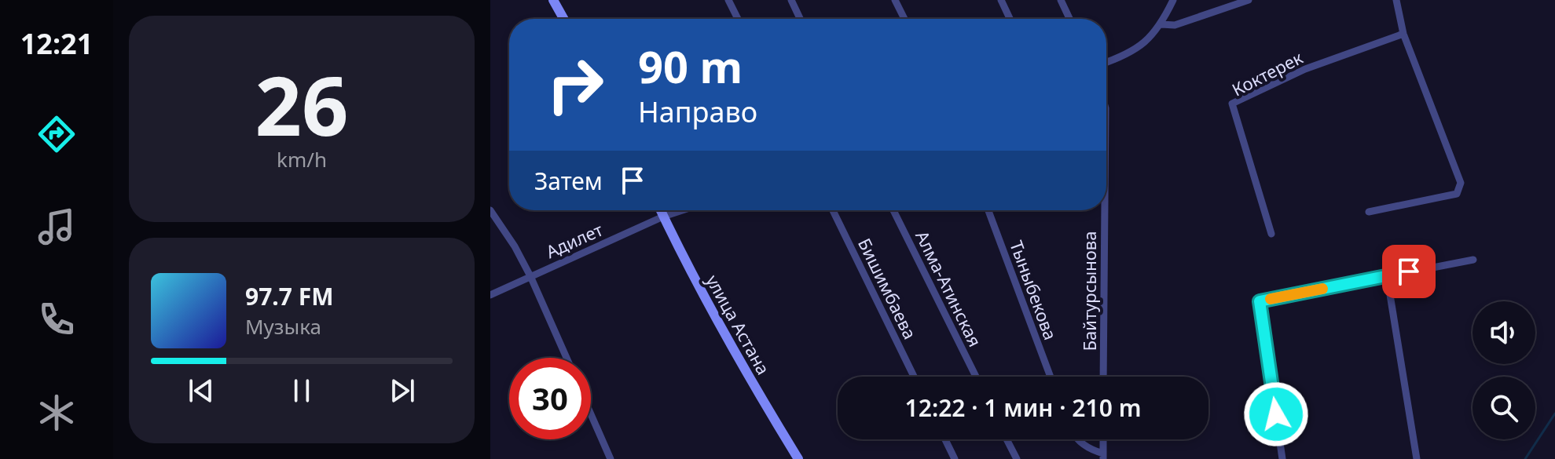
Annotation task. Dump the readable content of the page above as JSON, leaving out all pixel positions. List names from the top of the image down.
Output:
{
  "streets": {
    "main road": ["улица Астана"],
    "street": [
      "Коктерек",
      "Адилет",
      "Бишимбаева",
      "Алма-Атинская",
      "Тыныбекова",
      "Байтурсынова"
    ]
  },
  "crossings": [
    ["Адилет", "улица Астана"]
  ],
  "page": {
    "tabs": "12:21",
    "tile": ["26", "km/h"],
    "turn": ["90 m", "Направо"],
    "then": "Затем",
    "song": ["97.7 FM", "Музыка"],
    "limit": "30",
    "trip": "12:22 · 1 мин · 210 m"
  }
}
